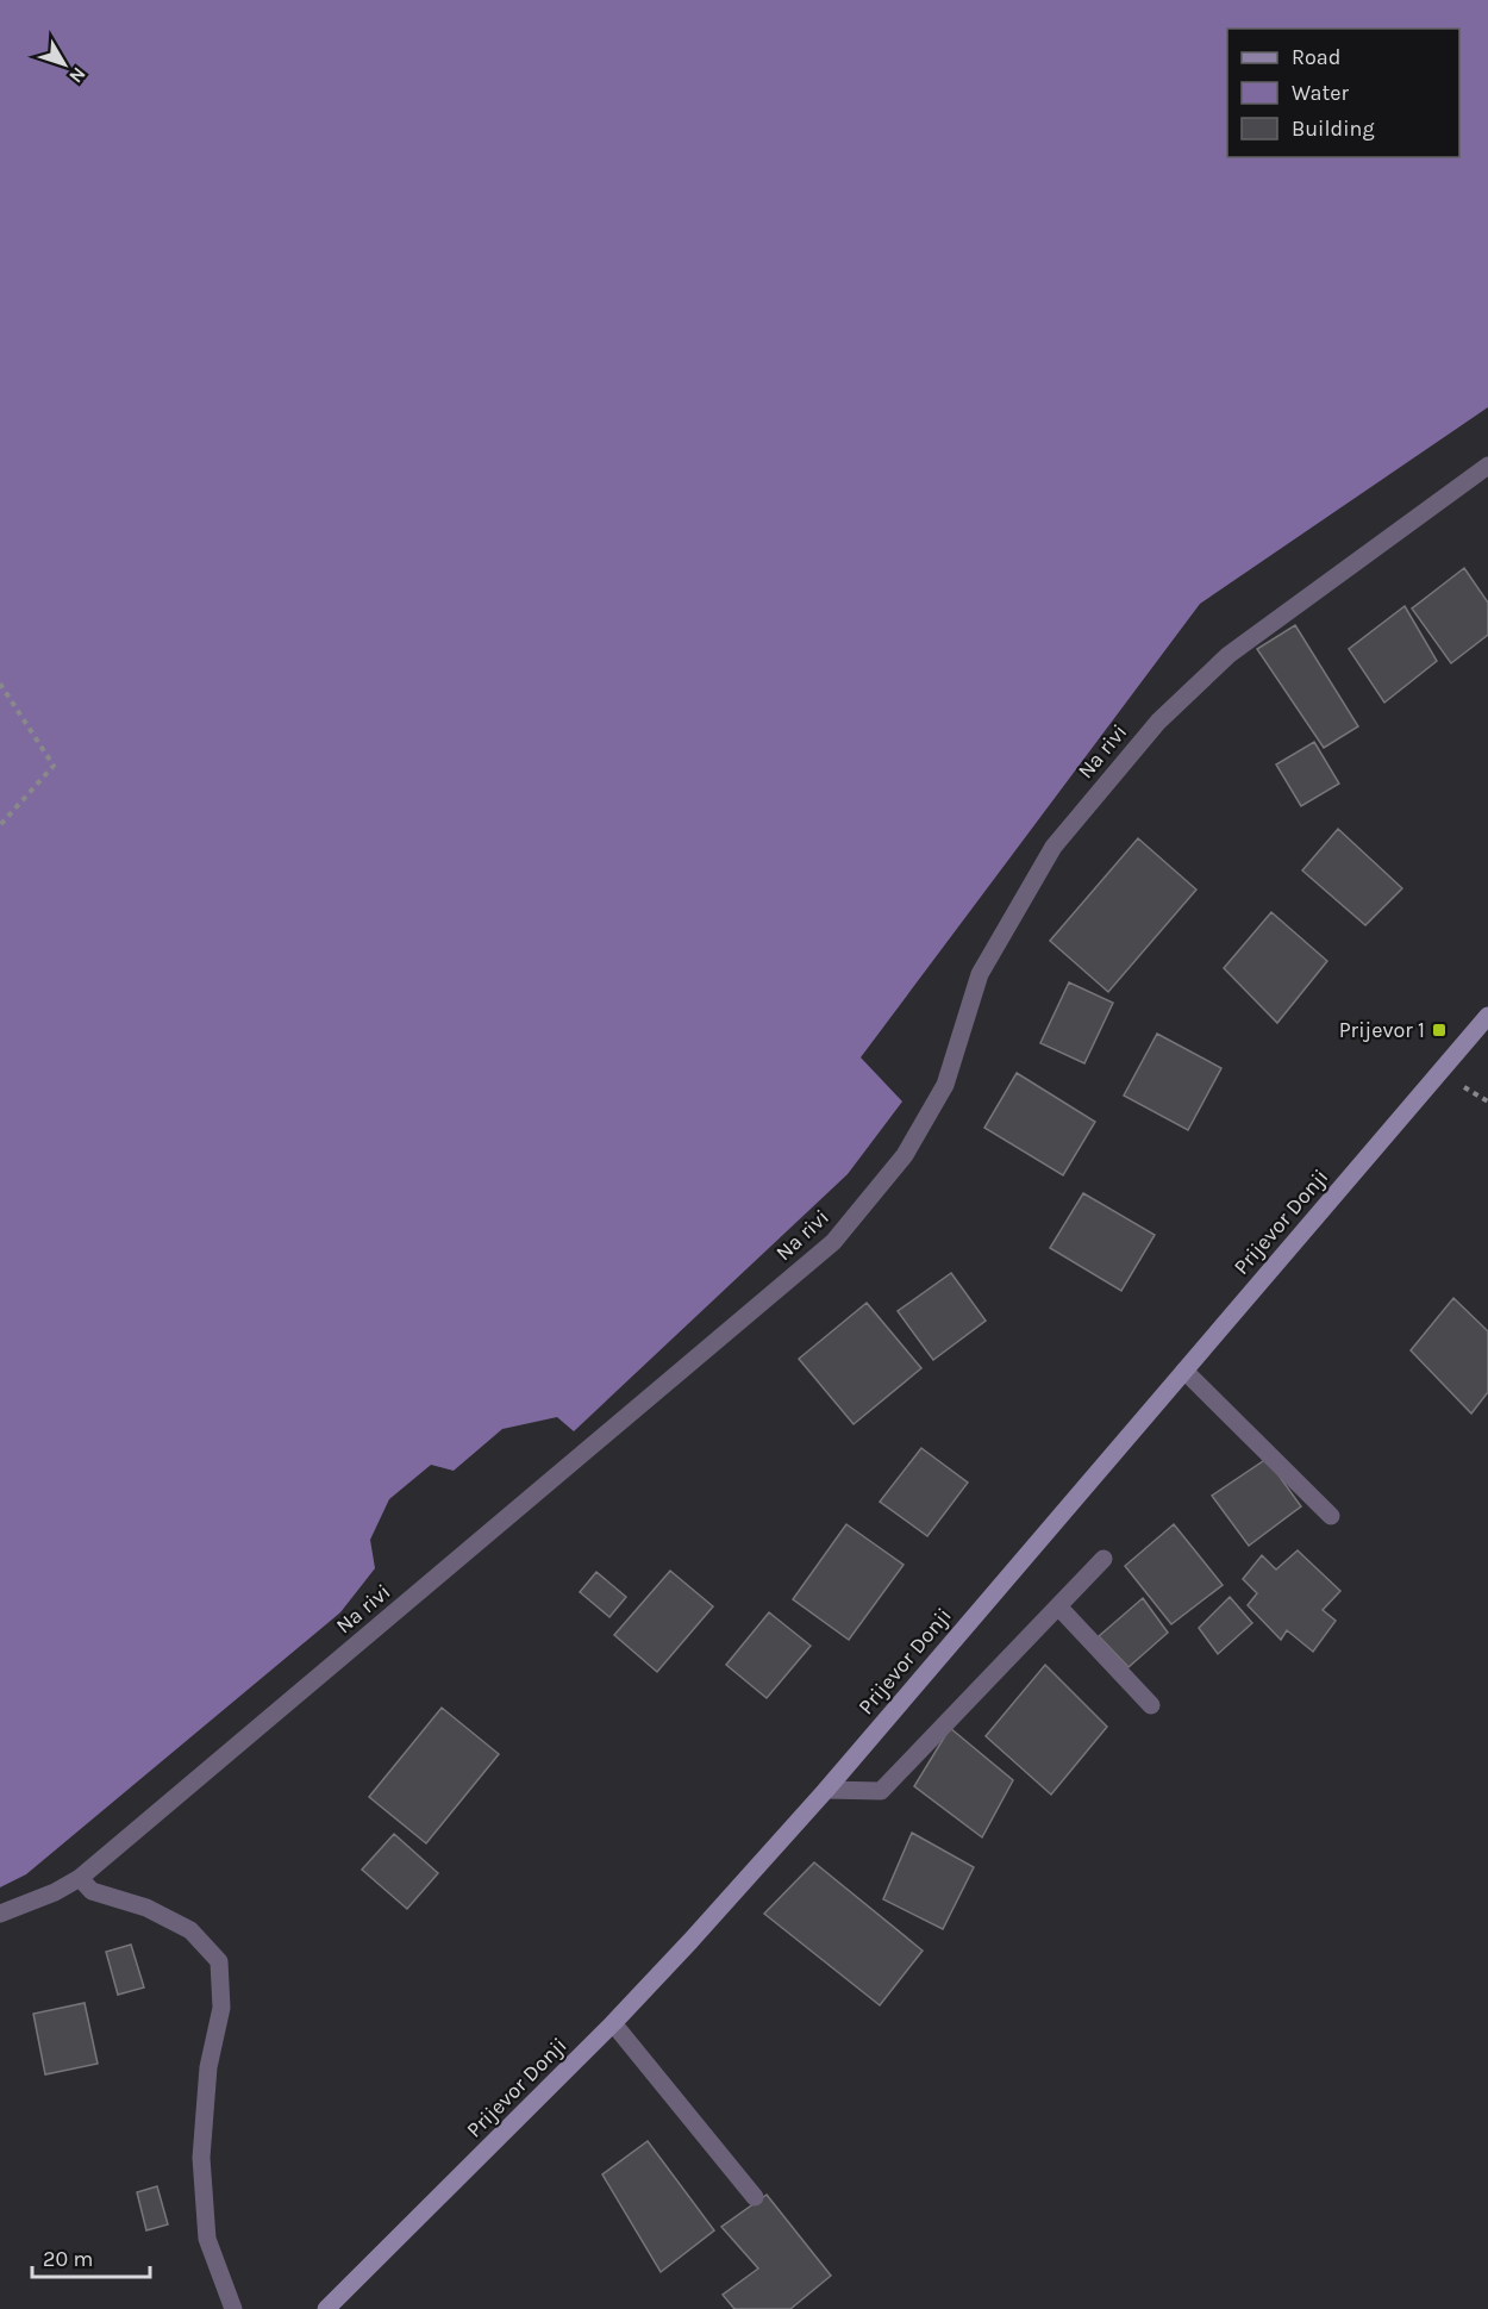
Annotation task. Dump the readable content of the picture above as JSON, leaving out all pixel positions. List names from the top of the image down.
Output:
{
  "streets": {
    "main road": ["Prijevor Donji"],
    "street": ["Na rivi"]
  },
  "places": {
    "transit": ["Prijevor 1"]
  },
  "legend": ["Road", "Water", "Building"],
  "scale_bar": "20 m",
  "north": "bottom right"
}
